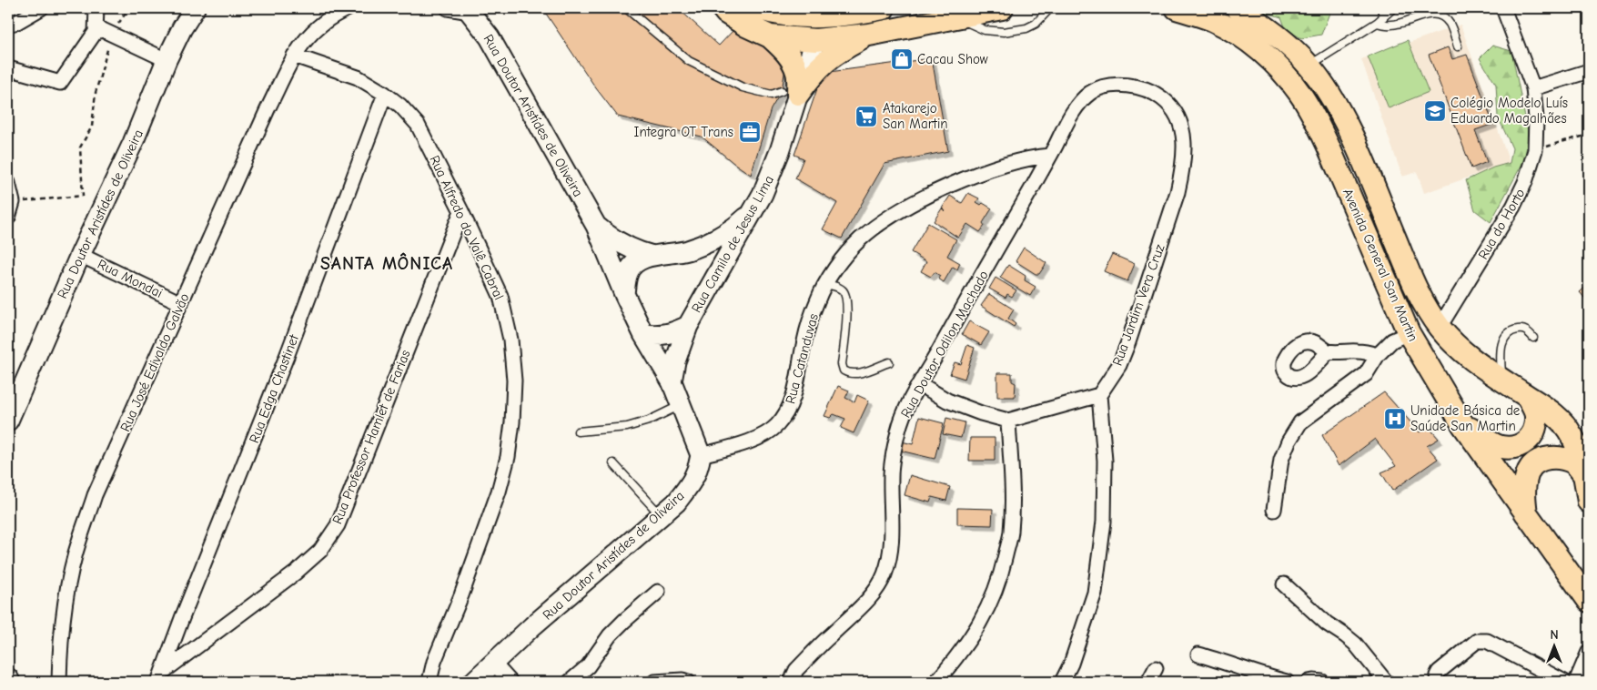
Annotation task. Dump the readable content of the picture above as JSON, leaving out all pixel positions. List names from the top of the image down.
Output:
{
  "streets": {
    "main road": ["Rua Doutor Aristídes de Oliveira", "Rua Camilo de Jesus Lima", "Avenida General San Martin"],
    "street": [
      "Rua do Horto",
      "Rua Alfredo do Valê Cabral",
      "Rua Mondai",
      "Rua Jardim Vera Cruz",
      "Rua Doutor Odilon Machado",
      "Rua Catanduvas",
      "Rua José Edivaldo Galvão",
      "Rua Edga Chastinet",
      "Rua Professor Hamlet de Farias"
    ]
  },
  "crossings": [
    ["Rua Doutor Aristídes de Oliveira", "Rua Camilo de Jesus Lima"],
    ["Rua Doutor Aristídes de Oliveira", "Rua Mondai"],
    ["Rua Doutor Aristídes de Oliveira", "Rua Catanduvas"],
    ["Rua do Horto", "Avenida General San Martin"],
    ["Rua Alfredo do Valê Cabral", "Rua José Edivaldo Galvão"],
    ["Rua Alfredo do Valê Cabral", "Rua Edga Chastinet"],
    ["Rua Alfredo do Valê Cabral", "Rua Professor Hamlet de Farias"],
    ["Rua Mondai", "Rua José Edivaldo Galvão"],
    ["Rua Jardim Vera Cruz", "Rua Doutor Odilon Machado"],
    ["Rua Doutor Odilon Machado", "Rua Catanduvas"],
    ["Rua Edga Chastinet", "Rua Professor Hamlet de Farias"]
  ],
  "districts": ["SANTA MÔNICA"],
  "places": {
    "shop": ["Cacau Show"],
    "school or university": ["Colégio Modelo Luís Eduardo Magalhães"],
    "supermarket": ["Atakarejo San Martin"],
    "office": ["Integra OT Trans"],
    "hospital": ["Unidade Básica de Saúde San Martin"]
  },
  "north": "top"
}
